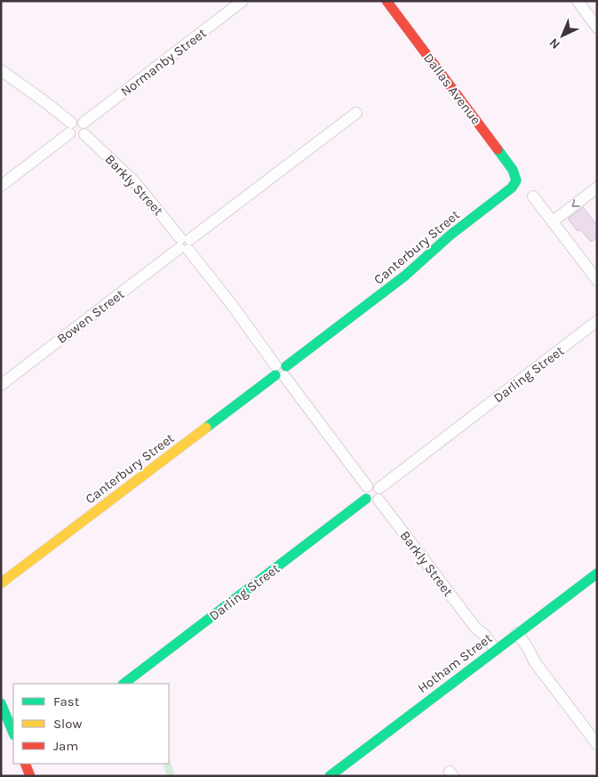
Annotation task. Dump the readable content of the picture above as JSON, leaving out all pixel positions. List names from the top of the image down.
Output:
{
  "streets": {
    "street": [
      "Normanby Street",
      "Dallas Avenue",
      "Barkly Street",
      "Canterbury Street",
      "Bowen Street",
      "Darling Street",
      "Hotham Street"
    ]
  },
  "crossings": [
    ["Normanby Street", "Barkly Street"],
    ["Dallas Avenue", "Canterbury Street"],
    ["Barkly Street", "Canterbury Street"],
    ["Barkly Street", "Bowen Street"],
    ["Barkly Street", "Darling Street"],
    ["Barkly Street", "Hotham Street"]
  ],
  "legend": ["Fast", "Slow", "Jam"],
  "north": "bottom left"
}
